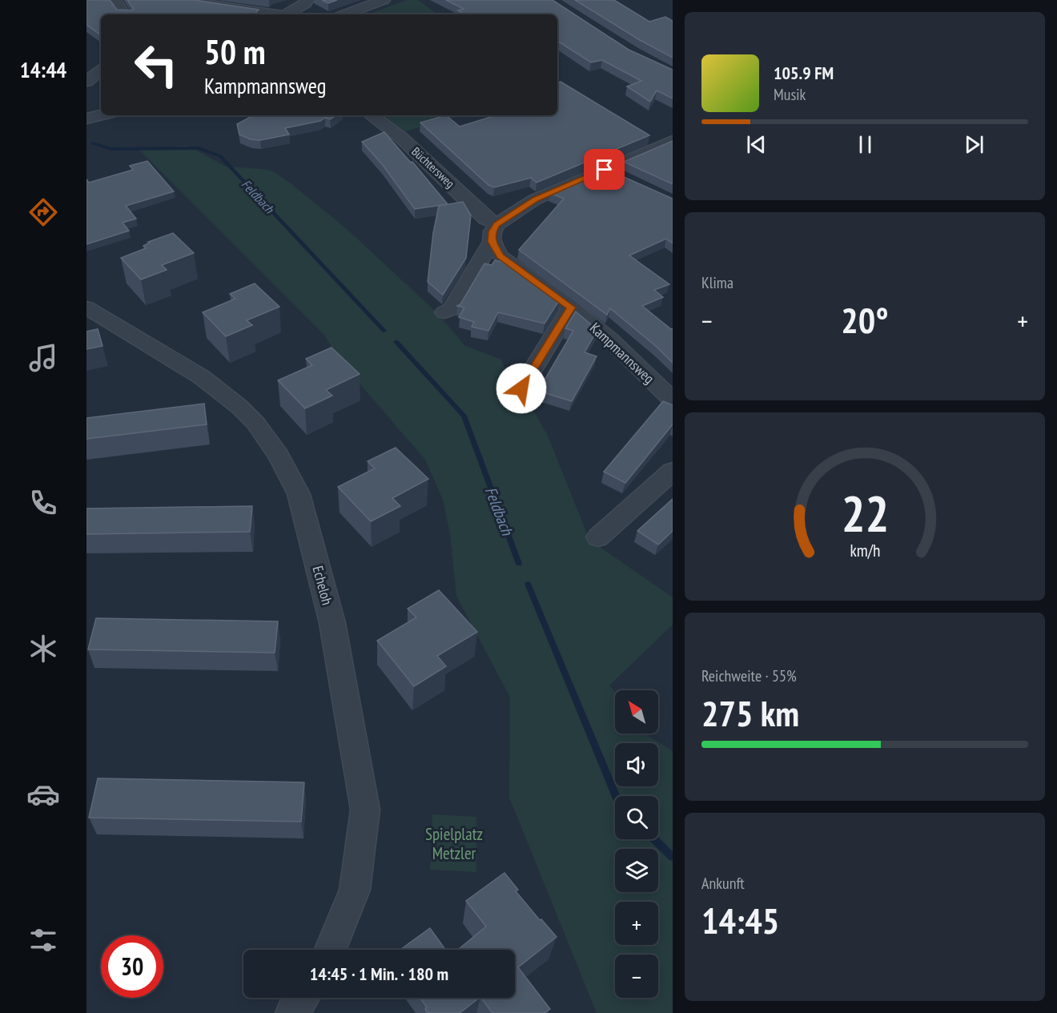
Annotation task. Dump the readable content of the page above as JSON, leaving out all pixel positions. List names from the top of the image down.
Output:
{
  "streets": {
    "street": ["Büchtersweg", "Kampmannsweg", "Echeloh"]
  },
  "crossings": [
    ["Büchtersweg", "Kampmannsweg"]
  ],
  "water": ["Feldbach"],
  "parks": ["Spielplatz Metzler"],
  "north": "top left",
  "page": {
    "tabs": "14:44",
    "turn": ["50 m", "Kampmannsweg"],
    "song": ["105.9 FM", "Musik"],
    "tile": [
      "Klima",
      ["Reichweite · 55%", "275 km"],
      ["Ankunft", "14:45"]
    ],
    "heat": ["−", "20°", "+"],
    "map_buttons": ["+", "−"],
    "limit": "30",
    "trip": "14:45 · 1 Min. · 180 m",
    "gauge": ["22", "km/h"]
  }
}
